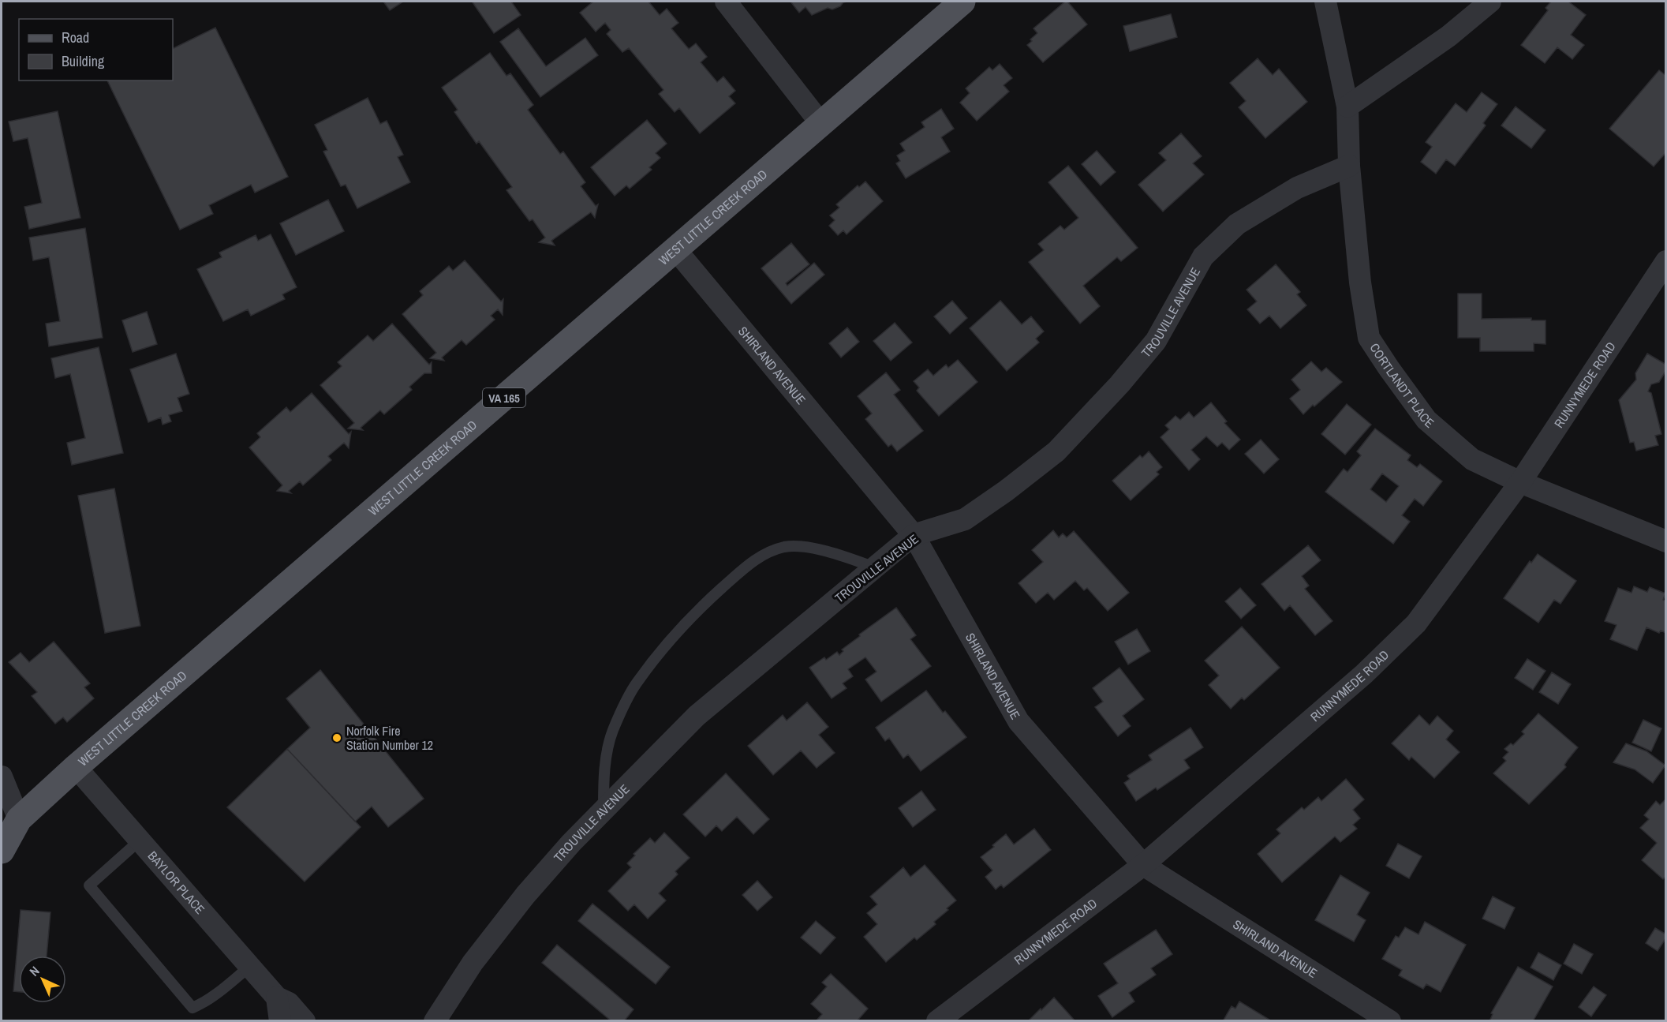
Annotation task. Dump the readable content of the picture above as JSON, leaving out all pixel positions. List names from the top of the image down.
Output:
{
  "streets": {
    "main road": ["WEST LITTLE CREEK ROAD", "VA 165"],
    "street": [
      "TROUVILLE AVENUE",
      "SHIRLAND AVENUE",
      "CORTLANDT PLACE",
      "RUNNYMEDE ROAD",
      "BAYLOR PLACE"
    ]
  },
  "crossings": [
    ["WEST LITTLE CREEK ROAD", "SHIRLAND AVENUE"],
    ["WEST LITTLE CREEK ROAD", "BAYLOR PLACE"],
    ["TROUVILLE AVENUE", "SHIRLAND AVENUE"],
    ["TROUVILLE AVENUE", "CORTLANDT PLACE"],
    ["SHIRLAND AVENUE", "RUNNYMEDE ROAD"],
    ["CORTLANDT PLACE", "RUNNYMEDE ROAD"]
  ],
  "places": ["Norfolk Fire Station Number 12"],
  "legend": ["Road", "Building"],
  "north": "top left"
}
